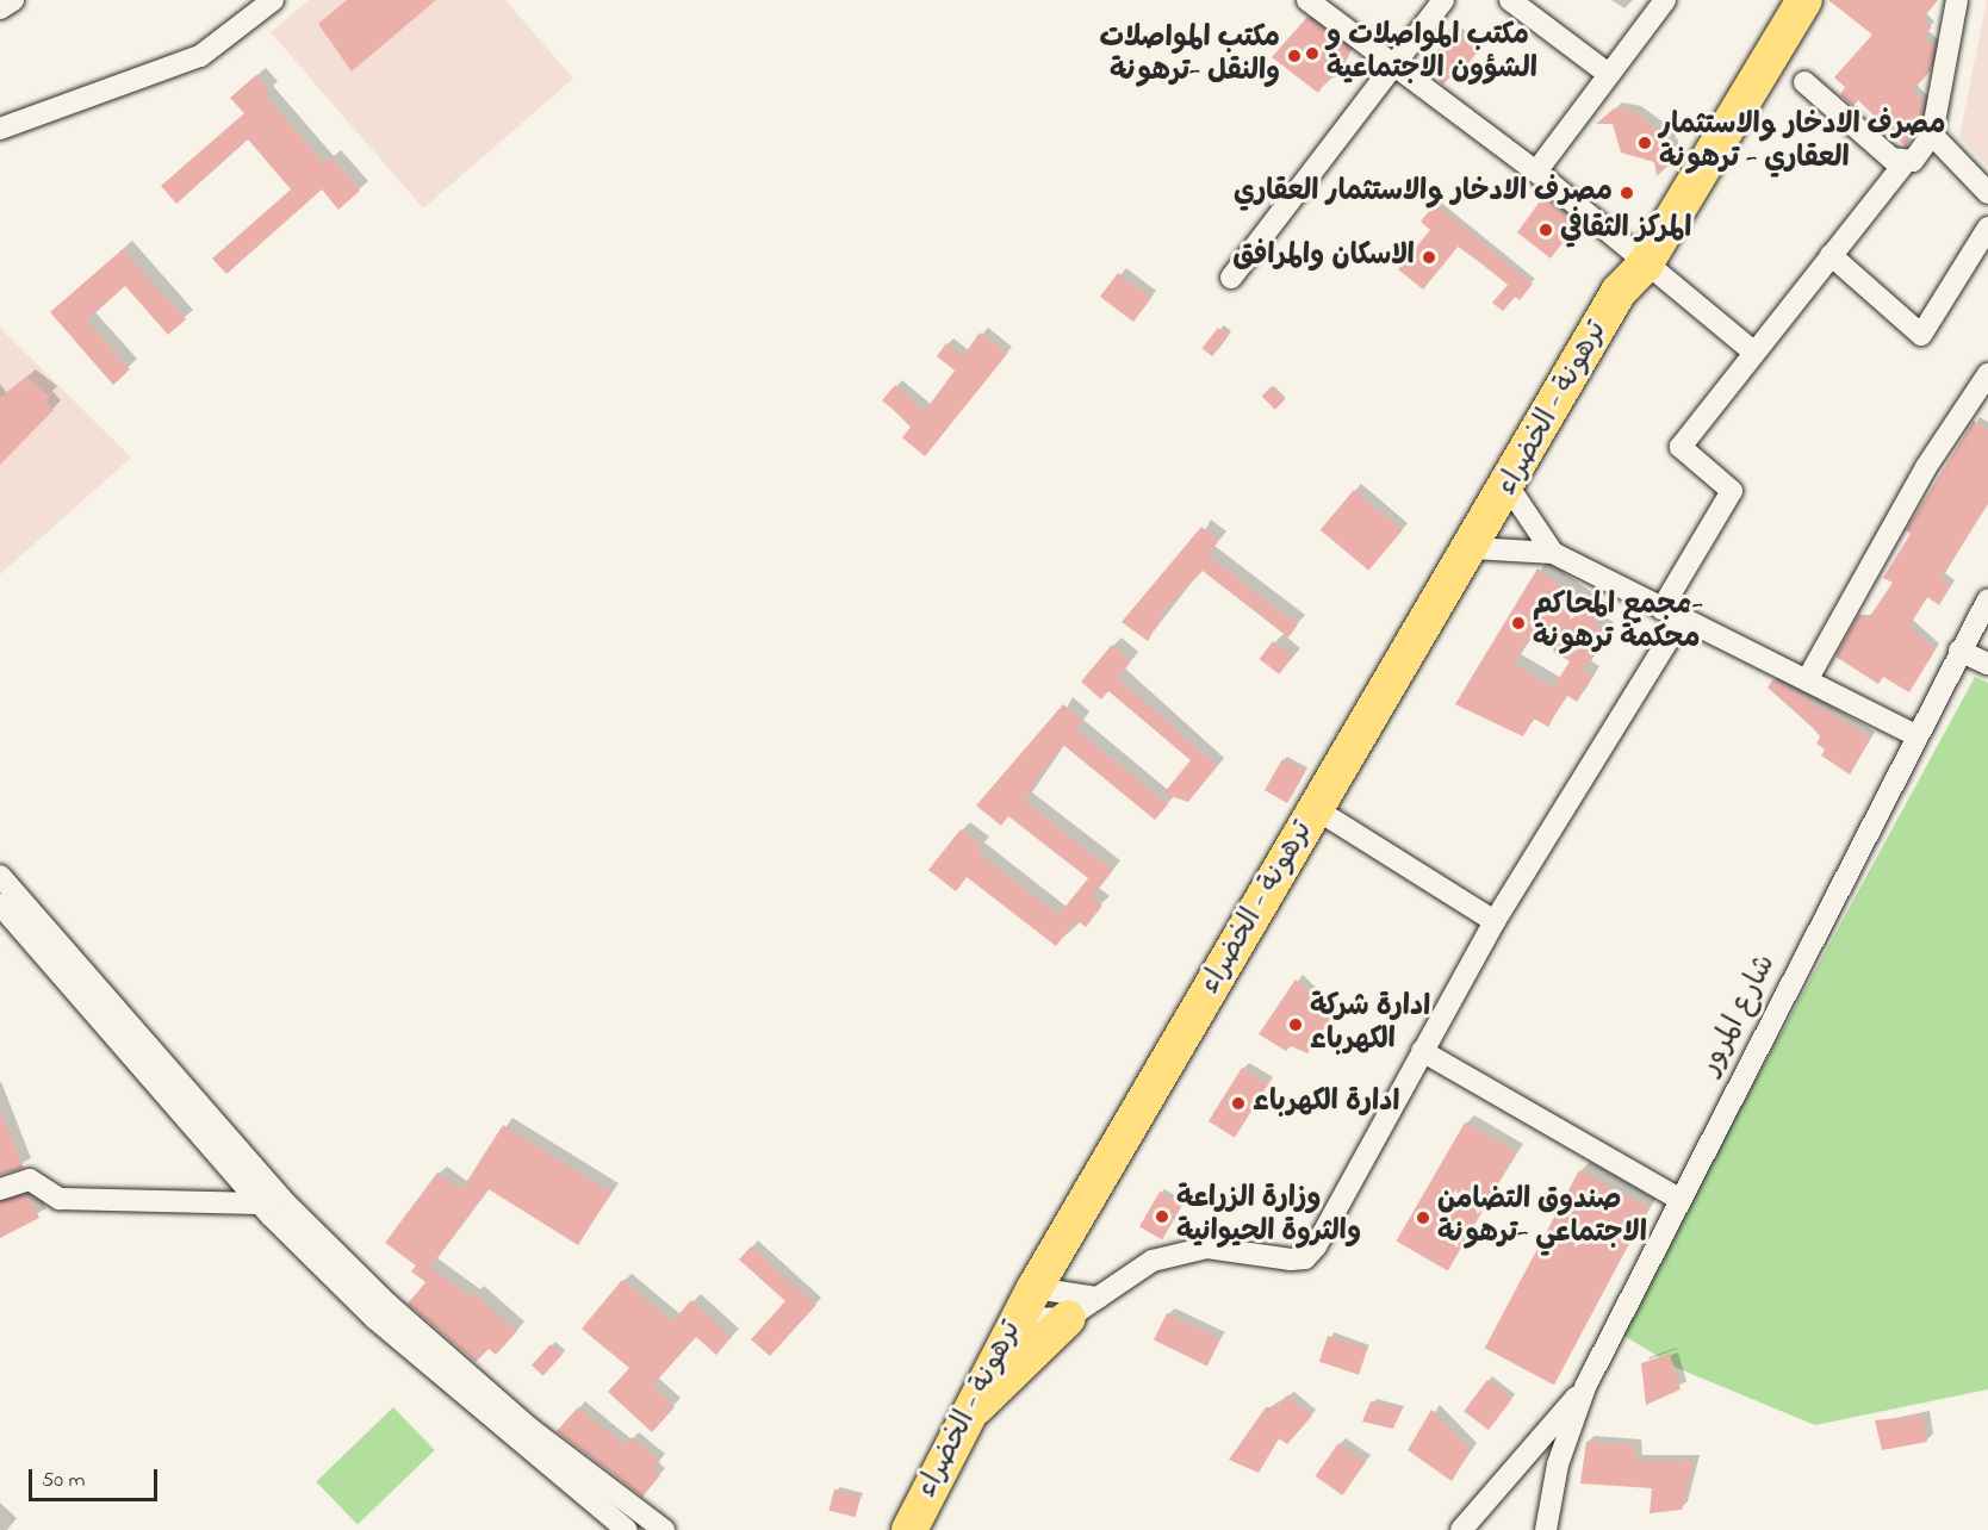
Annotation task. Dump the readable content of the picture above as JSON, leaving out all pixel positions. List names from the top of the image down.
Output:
{
  "streets": {
    "highway": ["ترهونة - الخضراء"],
    "street": ["شارع المرور"]
  },
  "places": [
    "مكتب المواصلات و الشؤون الاجتماعية",
    "مكتب المواصلات والنقل -ترهونة",
    "مصرف الادخار والاستثمار العقاري - ترهونة",
    "مصرف الادخار والاستثمار العقاري",
    "المركز الثقافي",
    "الاسكان والمرافق",
    "مجمع المحاكم- محكمة ترهونة",
    "ادارة شركة الكهرباء",
    "ادارة الكهرباء",
    "وزارة الزراعة والثروة الحيوانية",
    "صندوق التضامن الاجتماعي -ترهونة"
  ],
  "scale_bar": "50 m"
}
